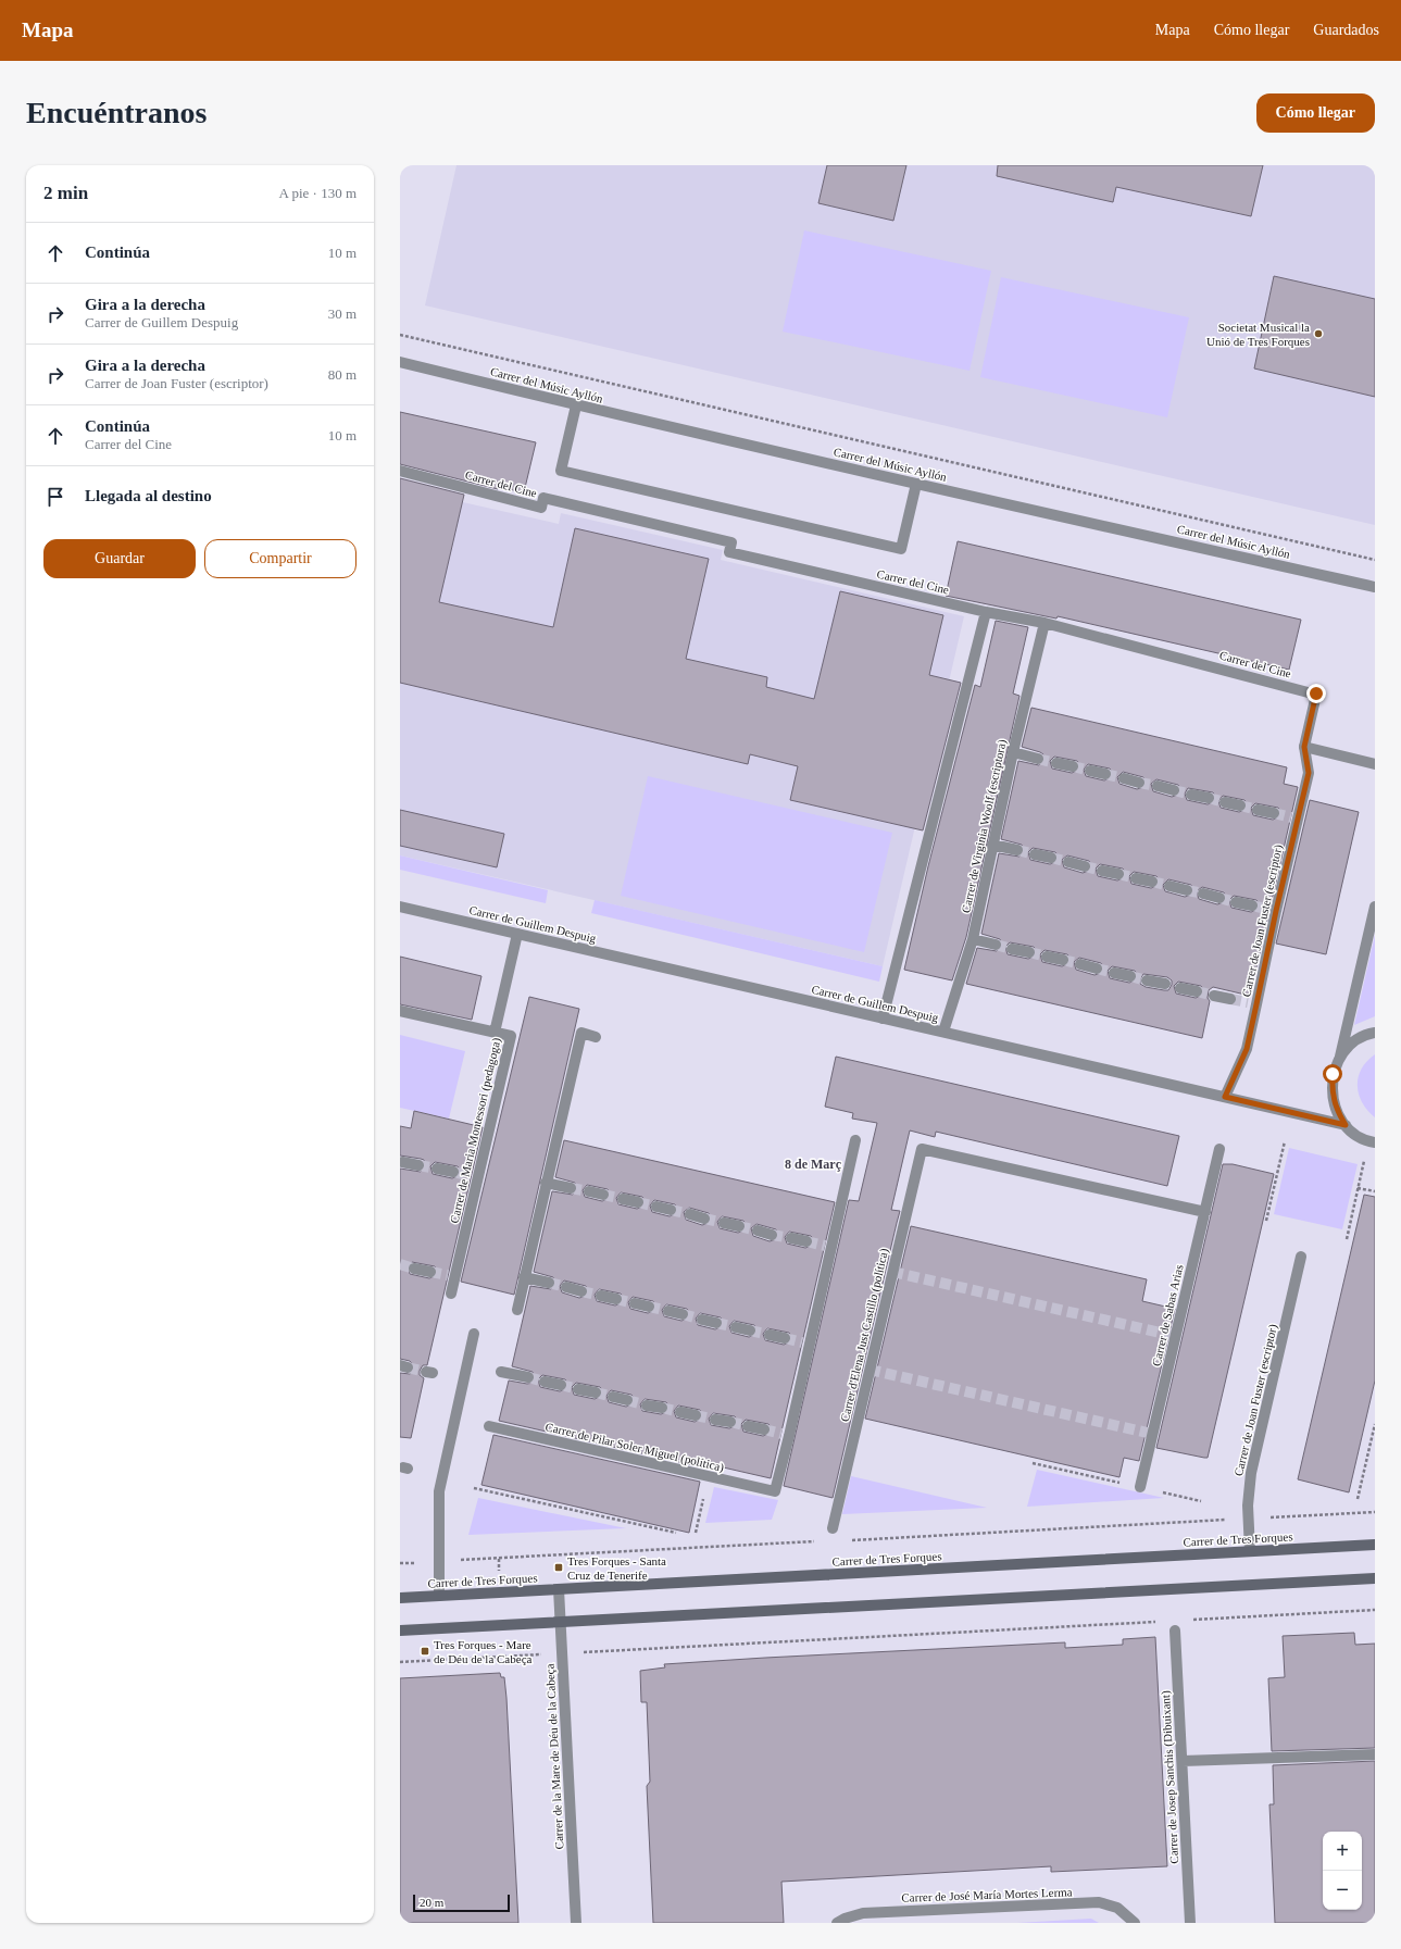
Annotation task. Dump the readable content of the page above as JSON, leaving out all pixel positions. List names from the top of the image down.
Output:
{
  "streets": {
    "main road": ["Carrer de Tres Forques"],
    "street": [
      "Carrer del Músic Ayllón",
      "Carrer del Cine",
      "Carrer de Virginia Woolf (escriptora)",
      "Carrer de Joan Fuster (escriptor)",
      "Carrer de Guillem Despuig",
      "Carrer de Maria Montessori (pedagoga)",
      "Carrer de Sabas Arias",
      "Carrer d'Elena Just Castillo (política)",
      "Carrer de Pilar Soler Miguel (política)",
      "Carrer de la Mare de Déu de la Cabeça",
      "Carrer de Josep Sanchis (Dibuixant)",
      "Carrer de José María Mortes Lerma"
    ]
  },
  "crossings": [
    ["Carrer del Cine", "Carrer de Virginia Woolf (escriptora)"],
    ["Carrer del Cine", "Carrer de Joan Fuster (escriptor)"],
    ["Carrer de Virginia Woolf (escriptora)", "Carrer de Guillem Despuig"],
    ["Carrer de Joan Fuster (escriptor)", "Carrer de Guillem Despuig"],
    ["Carrer de Joan Fuster (escriptor)", "Carrer de Tres Forques"],
    ["Carrer de Guillem Despuig", "Carrer de Maria Montessori (pedagoga)"],
    ["Carrer de Sabas Arias", "Carrer d'Elena Just Castillo (política)"],
    ["Carrer de Tres Forques", "Carrer de la Mare de Déu de la Cabeça"]
  ],
  "districts": ["8 de Març"],
  "places": {
    "other": ["Societat Musical la Unió de Tres Forques"],
    "transit": ["Tres Forques - Santa Cruz de Tenerife", "Tres Forques - Mare de Déu de la Cabeça"]
  },
  "scale_bar": "20 m",
  "page": {
    "header": "Mapa",
    "nav": ["Mapa", "Cómo llegar", "Guardados"],
    "buttons": [
      "Cómo llegar",
      ["Guardar", "Compartir"]
    ],
    "title": "Encuéntranos",
    "heading": ["2 min", "A pie · 130 m"],
    "list": [
      ["Continúa", "10 m"],
      ["Gira a la derecha", "Carrer de Guillem Despuig", "30 m"],
      ["Gira a la derecha", "Carrer de Joan Fuster (escriptor)", "80 m"],
      ["Continúa", "Carrer del Cine", "10 m"],
      "Llegada al destino"
    ],
    "map_buttons": ["+", "−"],
    "scale": "20 m"
  }
}
